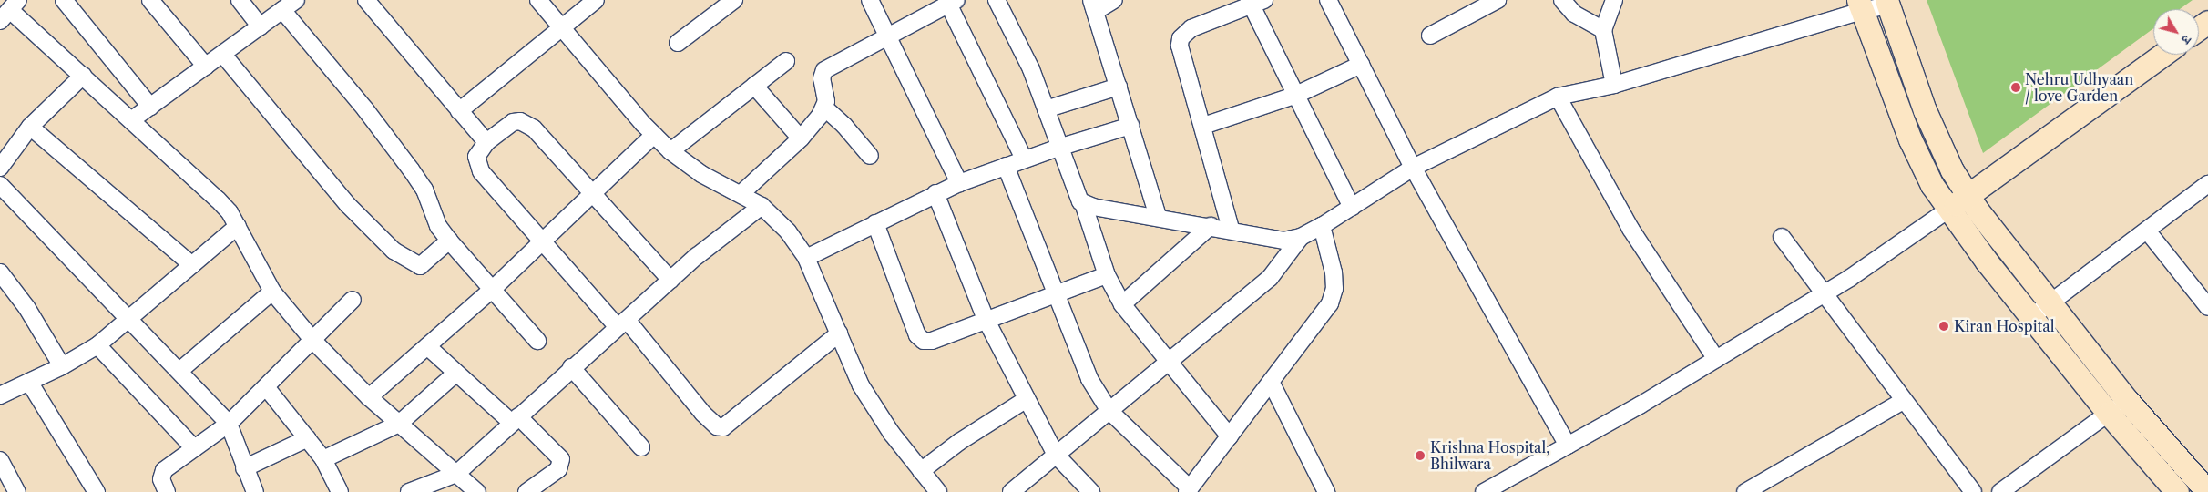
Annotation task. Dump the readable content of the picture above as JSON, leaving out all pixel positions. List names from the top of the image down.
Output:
{
  "places": ["Nehru Udhyaan / love Garden", "Kiran Hospital", "Krishna Hospital, Bhilwara"],
  "north": "bottom right"
}
